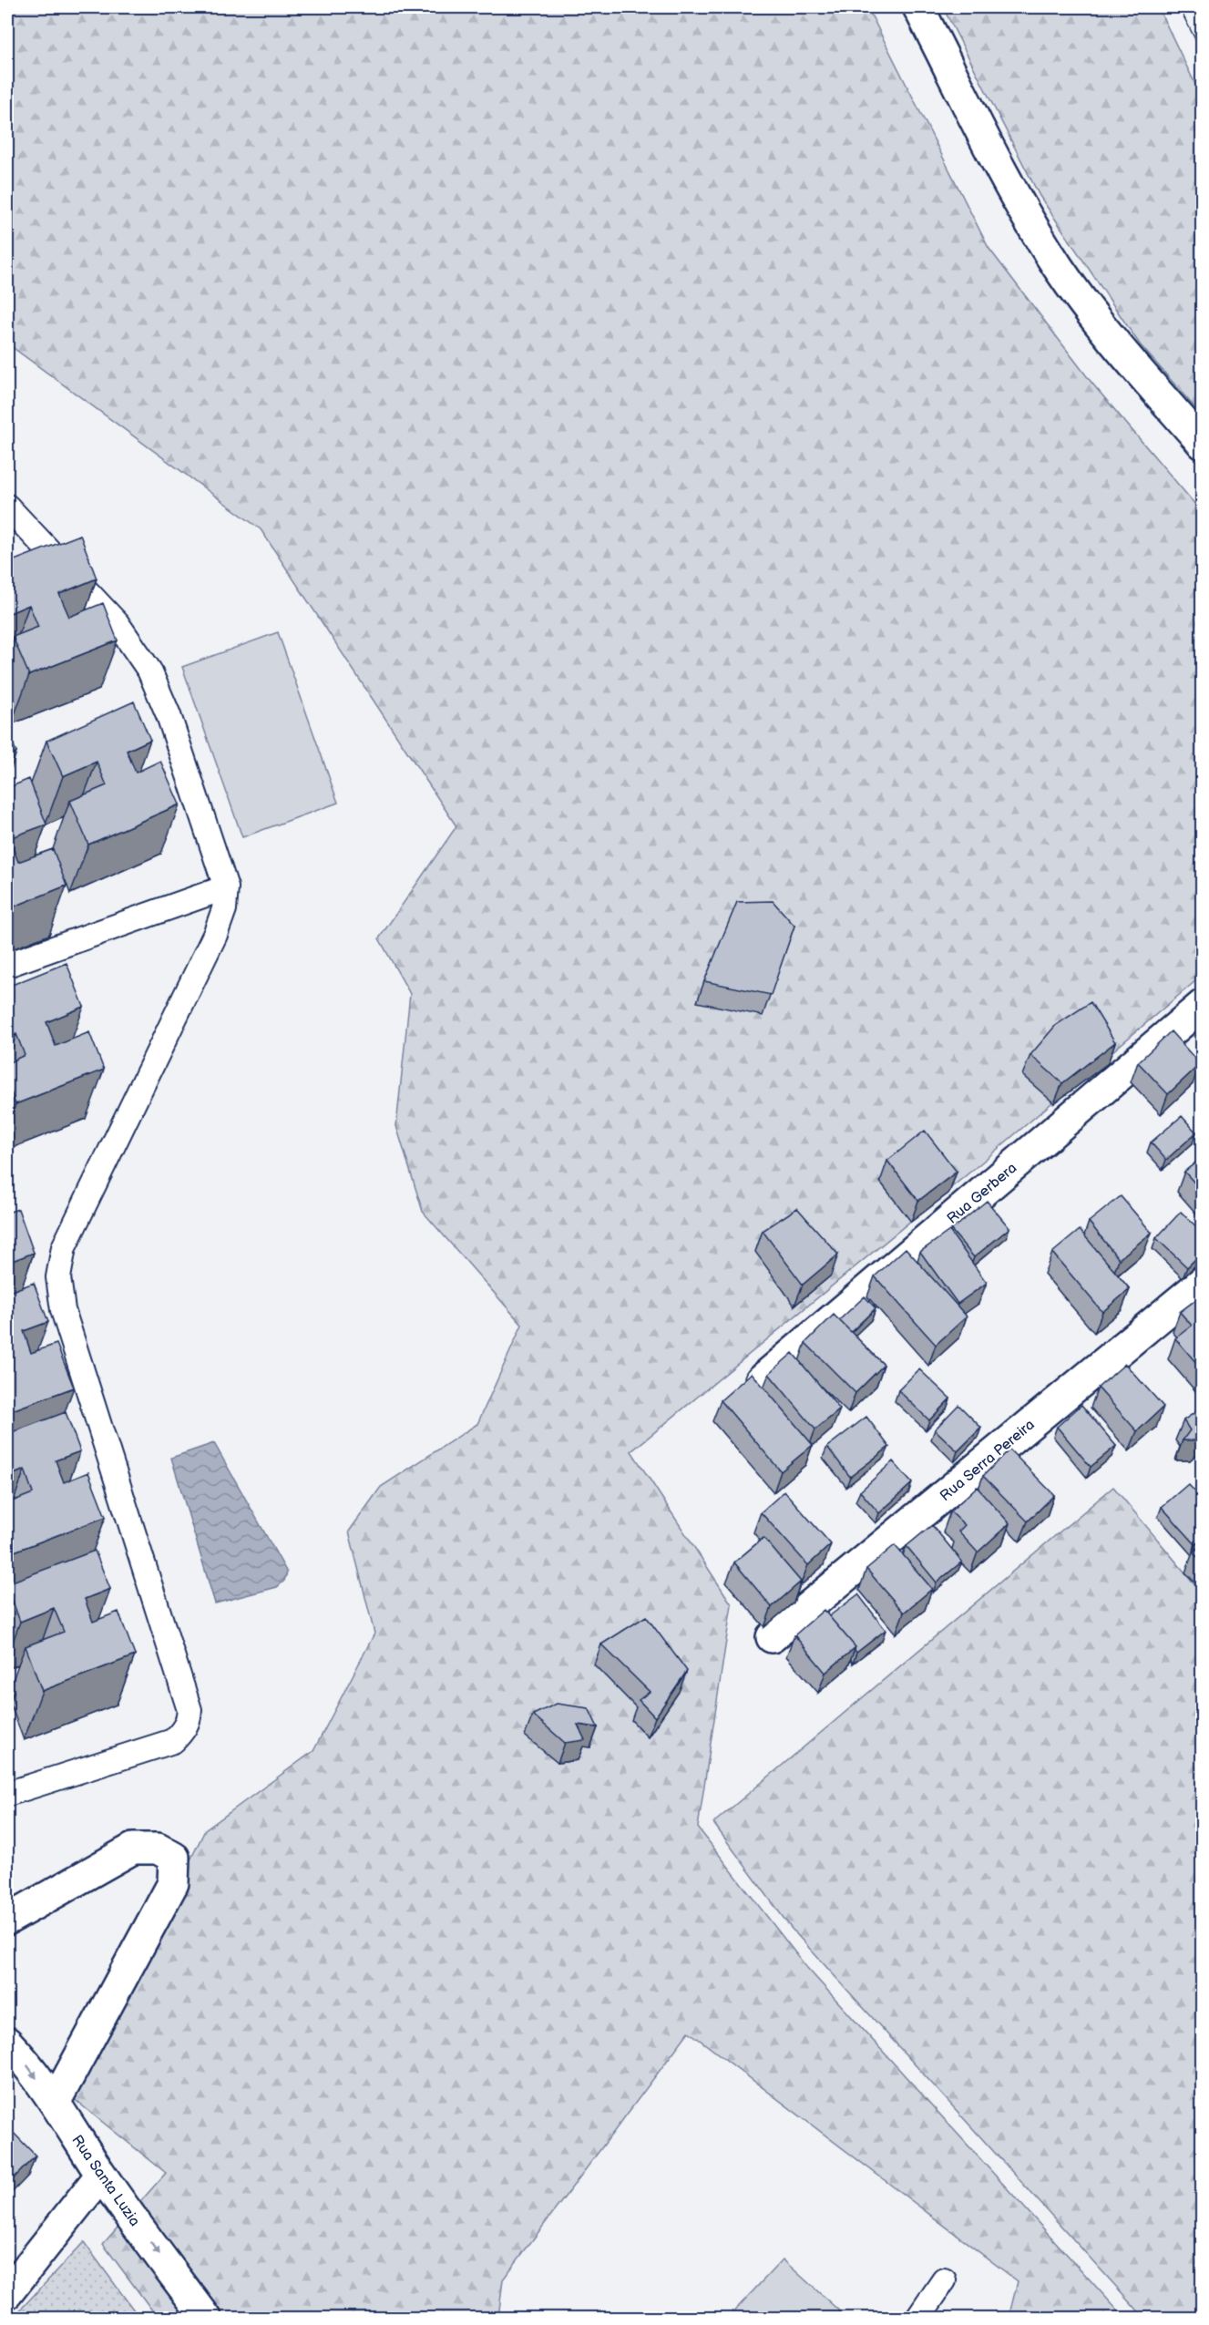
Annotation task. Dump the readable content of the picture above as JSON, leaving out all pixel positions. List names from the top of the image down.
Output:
{
  "streets": {
    "street": ["Rua Gerbera", "Rua Serra Pereira", "Rua Santa Luzia"]
  },
  "one_way": ["Rua Santa Luzia"]
}
